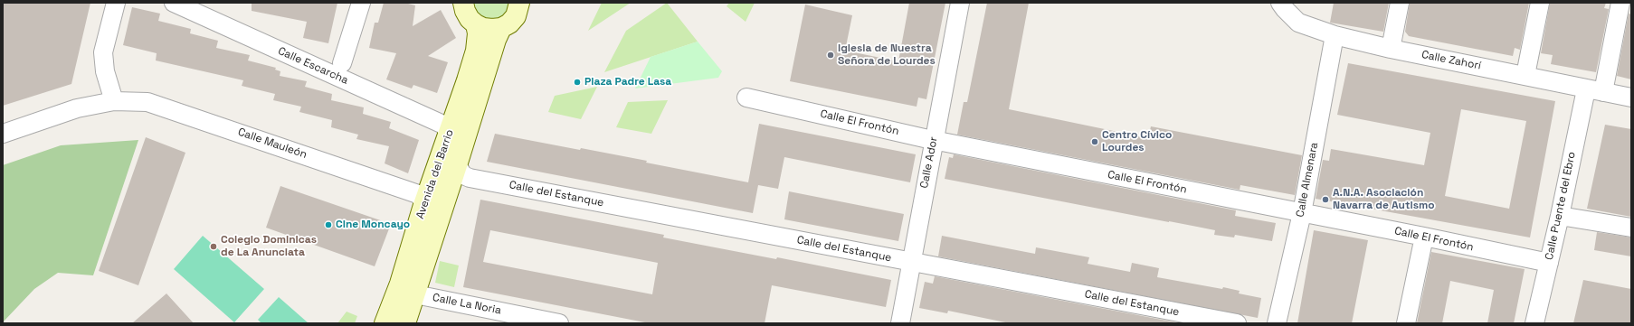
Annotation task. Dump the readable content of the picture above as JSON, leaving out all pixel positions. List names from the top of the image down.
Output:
{
  "streets": {
    "street": [
      "Calle Zahorí",
      "Calle Escarcha",
      "Calle El Frontón",
      "Calle Mauleón",
      "Calle Ador",
      "Avenida del Barrio",
      "Calle Almenara",
      "Calle del Estanque",
      "Calle Puente del Ebro",
      "Calle La Noria"
    ]
  },
  "crossings": [
    ["Calle Zahorí", "Calle Almenara"],
    ["Calle Zahorí", "Calle Puente del Ebro"],
    ["Calle Escarcha", "Avenida del Barrio"],
    ["Calle El Frontón", "Calle Ador"],
    ["Calle El Frontón", "Calle Almenara"],
    ["Calle El Frontón", "Calle Puente del Ebro"],
    ["Calle Mauleón", "Avenida del Barrio"],
    ["Calle Ador", "Calle del Estanque"],
    ["Avenida del Barrio", "Calle del Estanque"],
    ["Avenida del Barrio", "Calle La Noria"]
  ],
  "places": [
    "Iglesia de Nuestra Señora de Lourdes",
    "Plaza Padre Lasa",
    "Centro Cívico Lourdes",
    "A.N.A. Asociación Navarra de Autismo",
    "Cine Moncayo",
    "Colegio Dominicas de La Anunciata"
  ]
}
